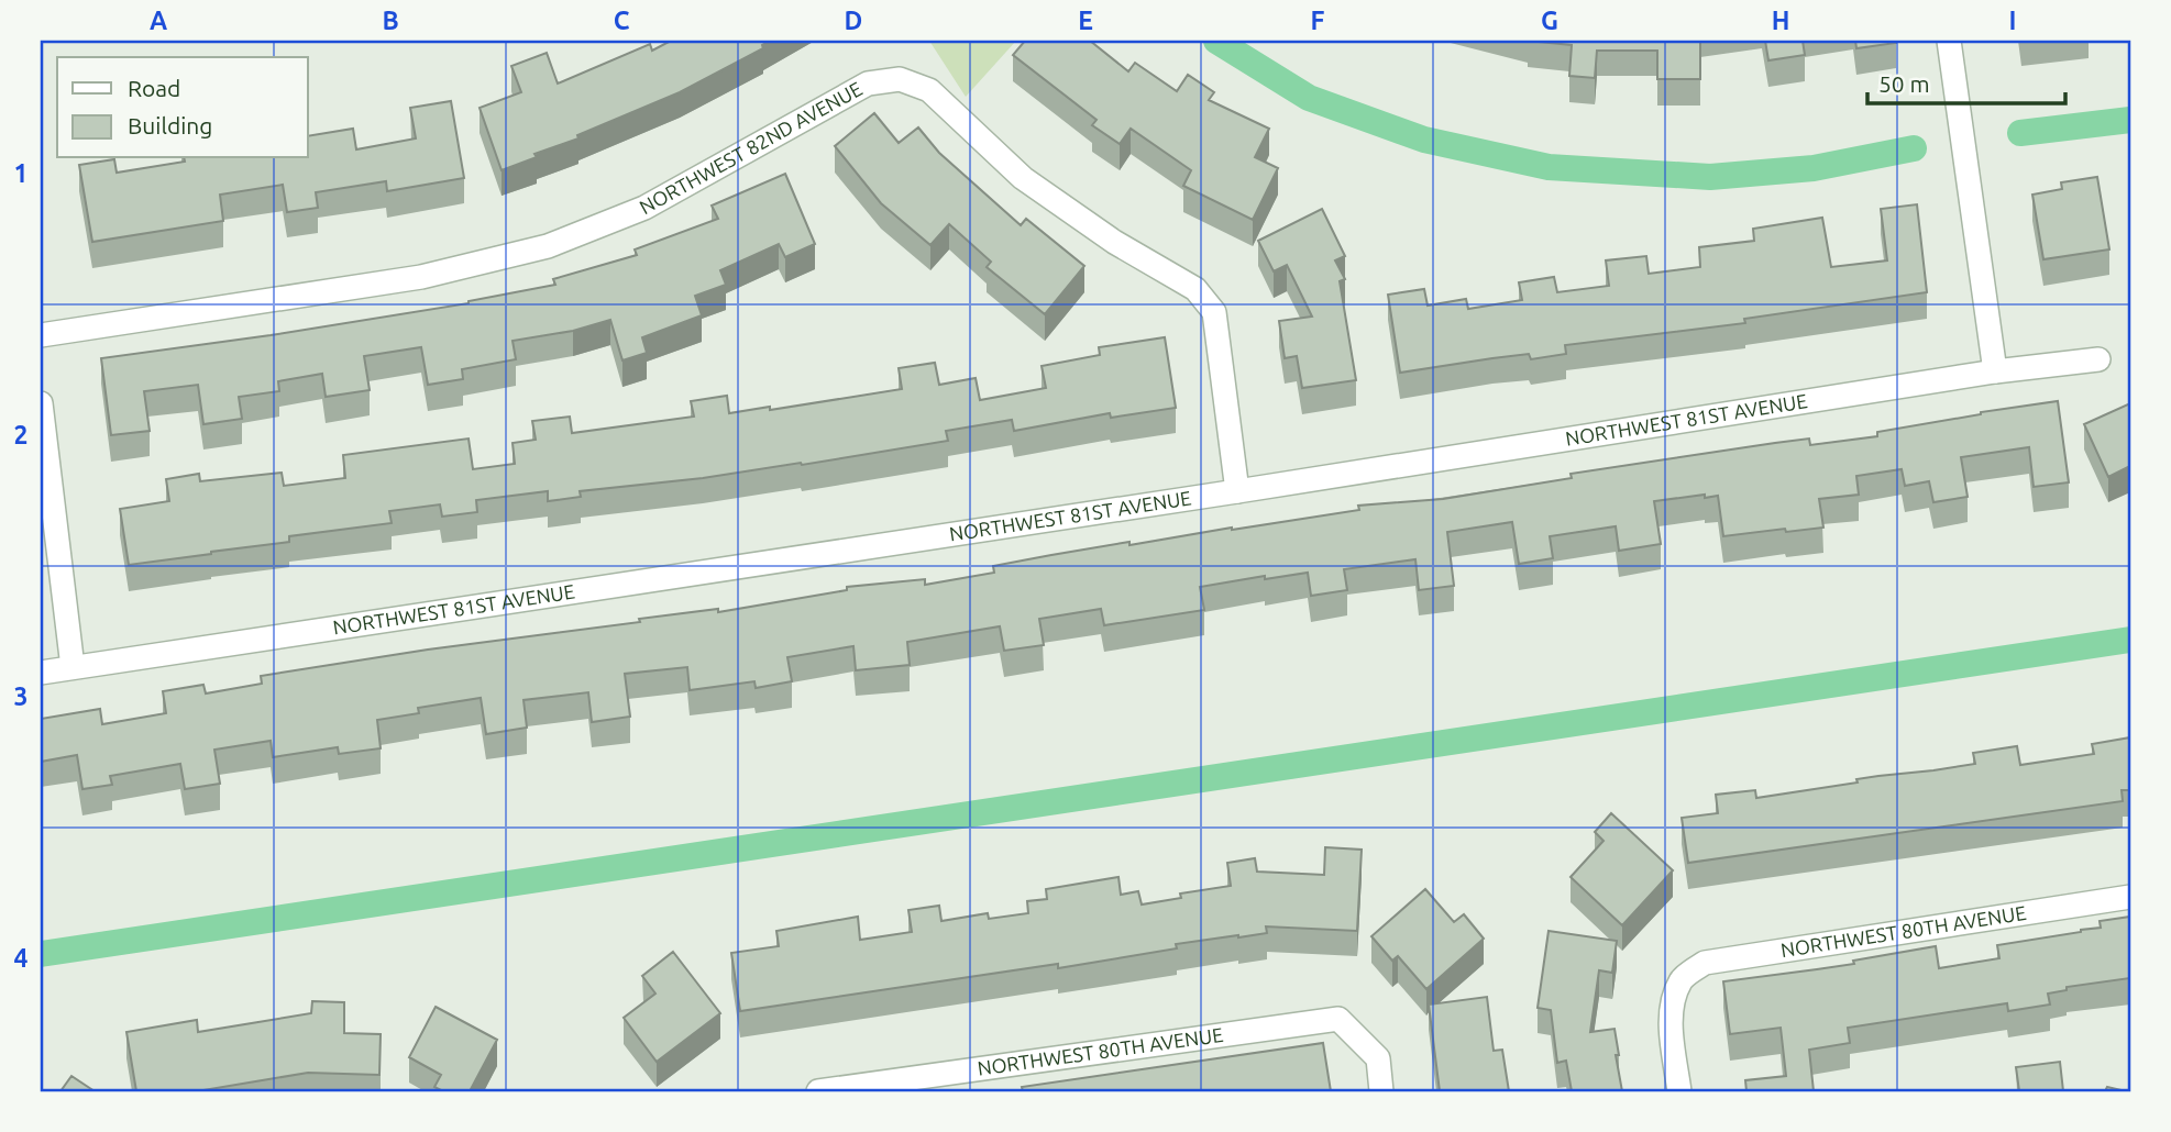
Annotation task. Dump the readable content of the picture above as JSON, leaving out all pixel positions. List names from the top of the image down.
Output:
{
  "streets": {
    "street": ["NORTHWEST 82ND AVENUE", "NORTHWEST 81ST AVENUE", "NORTHWEST 80TH AVENUE"]
  },
  "crossings": [
    ["NORTHWEST 82ND AVENUE", "NORTHWEST 81ST AVENUE"]
  ],
  "legend": ["Road", "Building"],
  "scale_bar": "50 m",
  "grid": {
    "columns": [
      "A",
      "B",
      "C",
      "D",
      "E",
      "F",
      "G",
      "H",
      "I"
    ],
    "rows": [
      "1",
      "2",
      "3",
      "4"
    ]
  }
}
